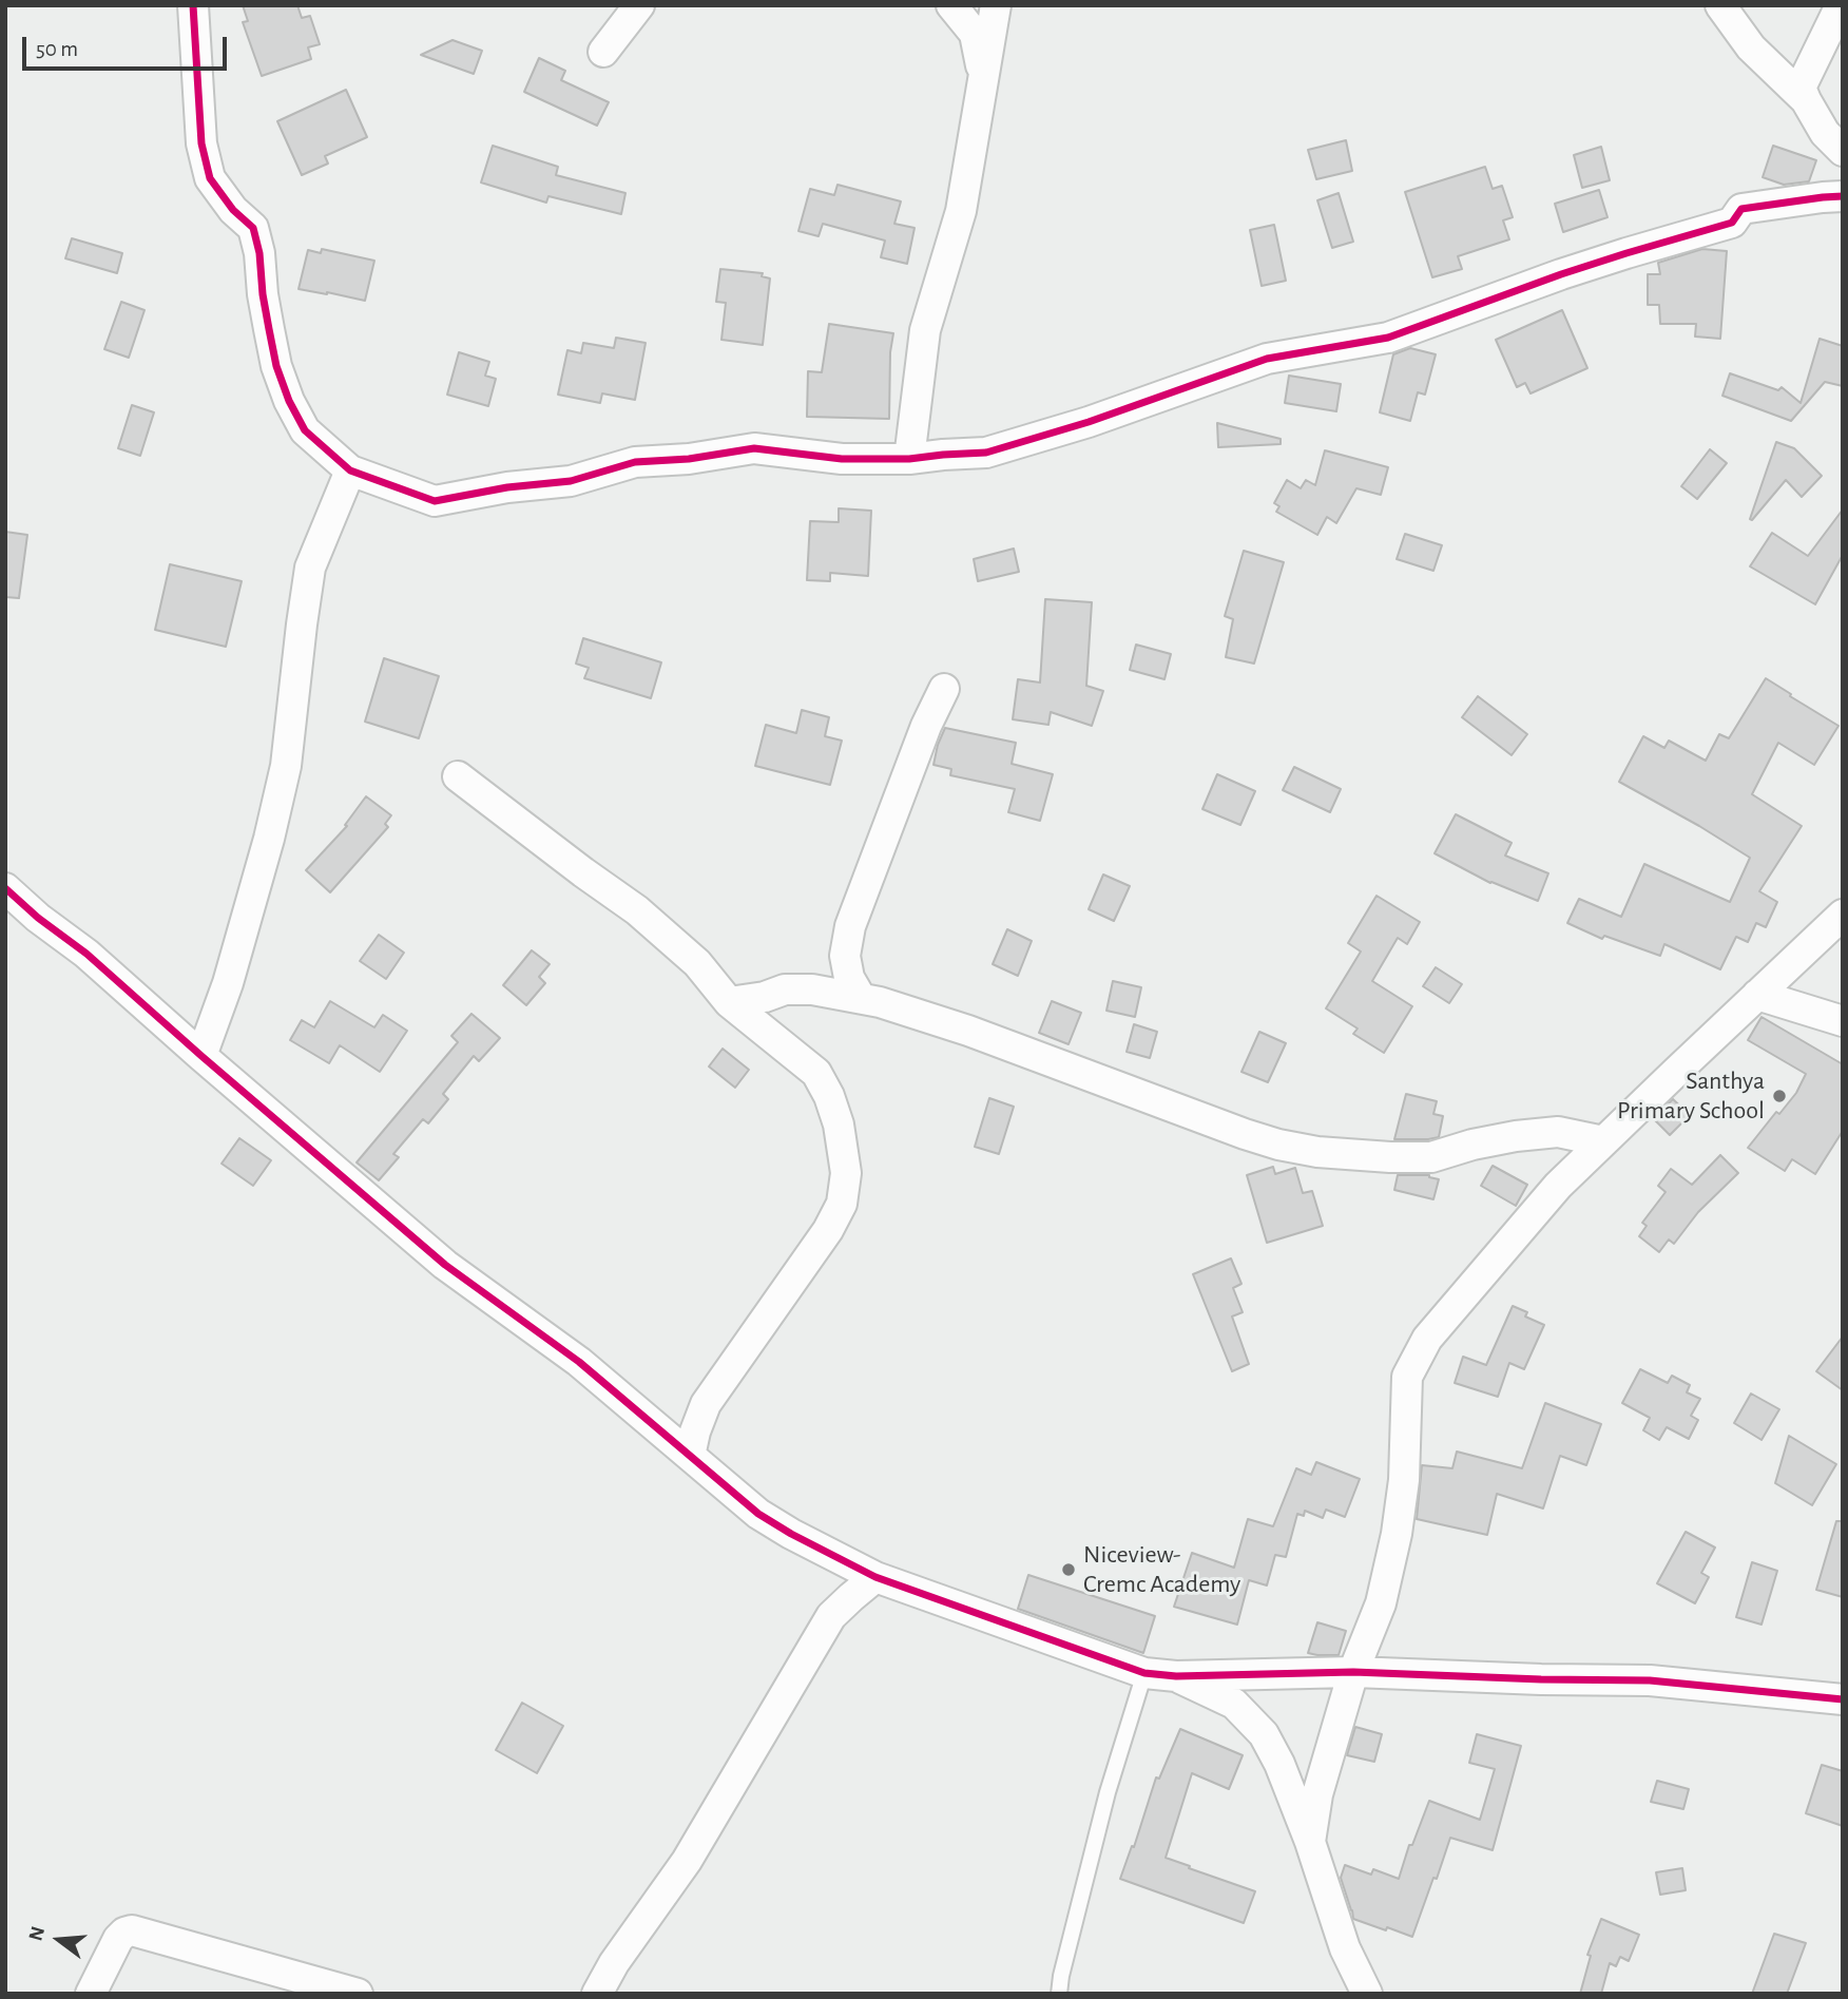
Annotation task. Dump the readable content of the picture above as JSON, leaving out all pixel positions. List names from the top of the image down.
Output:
{
  "places": ["Santhya Primary School", "Niceview- Cremc Academy"],
  "scale_bar": "50 m",
  "north": "left"
}
